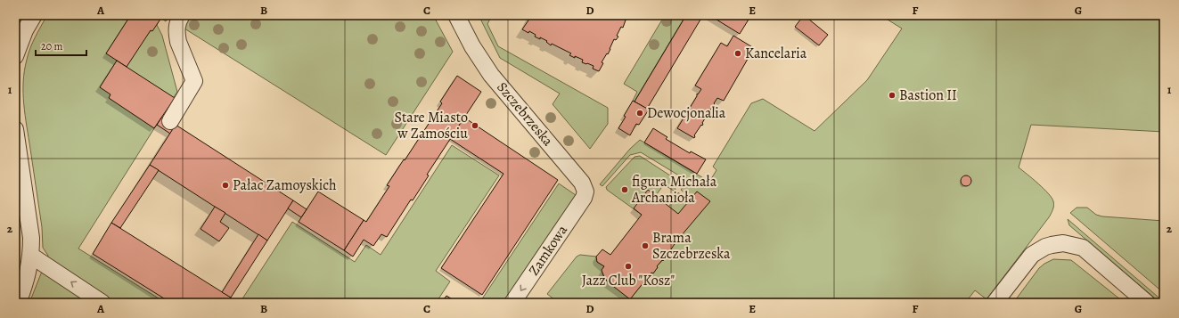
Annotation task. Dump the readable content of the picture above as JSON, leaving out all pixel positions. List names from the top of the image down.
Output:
{
  "streets": {
    "street": ["Szczebrzeska", "Zamkowa"]
  },
  "crossings": [
    ["Szczebrzeska", "Zamkowa"]
  ],
  "one_way": ["Zamkowa"],
  "places": [
    "Kancelaria",
    "Bastion II",
    "Dewocjonalia",
    "Stare Miasto w Zamościu",
    "Pałac Zamoyskich",
    "figura Michała Archanioła",
    "Brama Szczebrzeska",
    "Jazz Club \"Kosz\""
  ],
  "scale_bar": "20 m",
  "grid": {
    "columns": [
      "A",
      "B",
      "C",
      "D",
      "E",
      "F",
      "G"
    ],
    "rows": ["1", "2"]
  }
}
